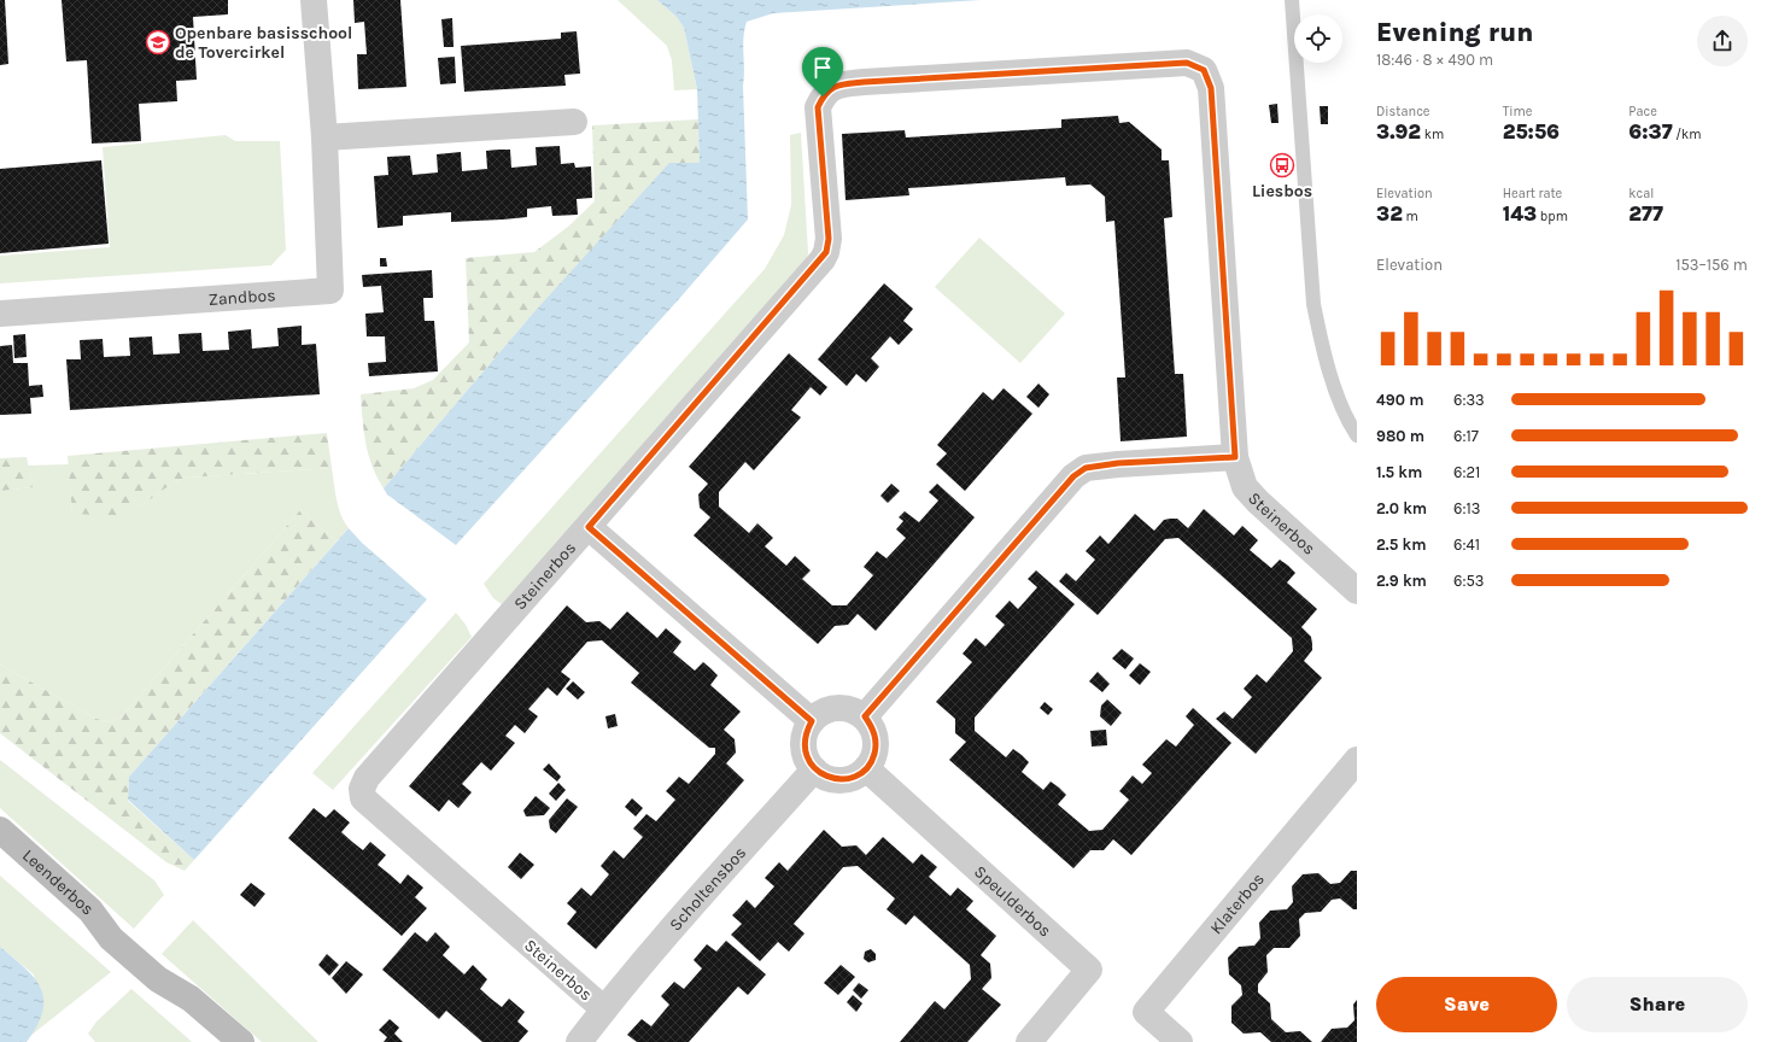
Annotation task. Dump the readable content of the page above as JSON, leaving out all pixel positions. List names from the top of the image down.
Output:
{
  "streets": {
    "main road": ["Leenderbos"],
    "street": [
      "Zandbos",
      "Steinerbos",
      "Scholtensbos",
      "Speulderbos",
      "Klaterbos"
    ]
  },
  "crossings": [
    ["Steinerbos", "Scholtensbos"],
    ["Scholtensbos", "Speulderbos"]
  ],
  "places": {
    "school or university": ["Openbare basisschool de Tovercirkel"],
    "bus stop": ["Liesbos"]
  },
  "page": {
    "heading": ["Evening run", "18:46 · 8 × 490 m"],
    "stats": [
      ["Distance", "3.92 km"],
      ["Time", "25:56"],
      ["Pace", "6:37 /km"],
      ["Elevation", "32 m"],
      ["Heart rate", "143 bpm"],
      ["kcal", "277"]
    ],
    "chart": ["Elevation", "153–156 m"],
    "list": [
      {
        "name": "490 m",
        "note": "6:33"
      },
      {
        "name": "980 m",
        "note": "6:17"
      },
      {
        "name": "1.5 km",
        "note": "6:21"
      },
      {
        "name": "2.0 km",
        "note": "6:13"
      },
      {
        "name": "2.5 km",
        "note": "6:41"
      },
      {
        "name": "2.9 km",
        "note": "6:53"
      }
    ],
    "buttons": ["Save", "Share"]
  }
}
